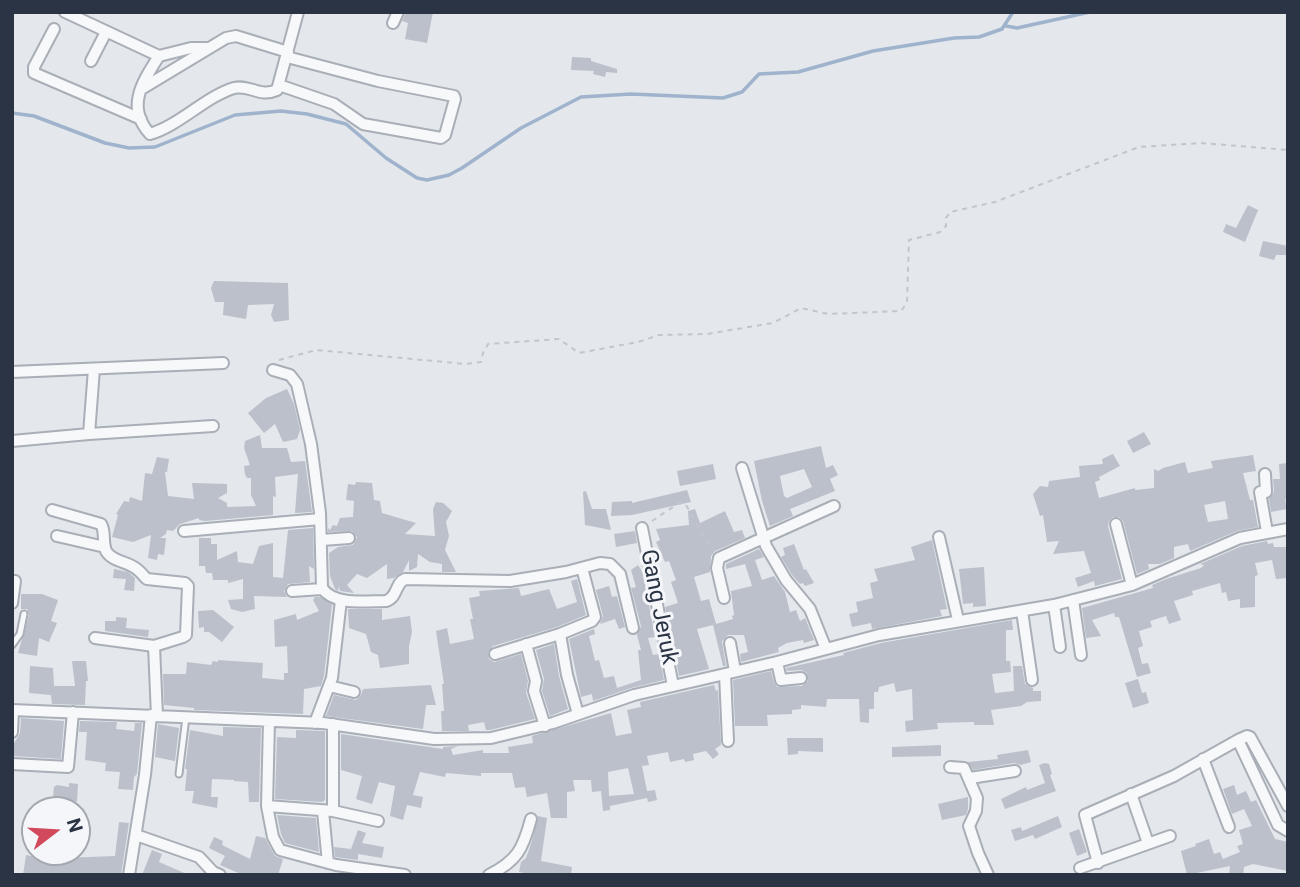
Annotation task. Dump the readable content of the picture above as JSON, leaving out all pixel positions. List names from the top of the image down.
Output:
{
  "streets": {
    "street": ["Gang Jeruk"]
  },
  "north": "right"
}
